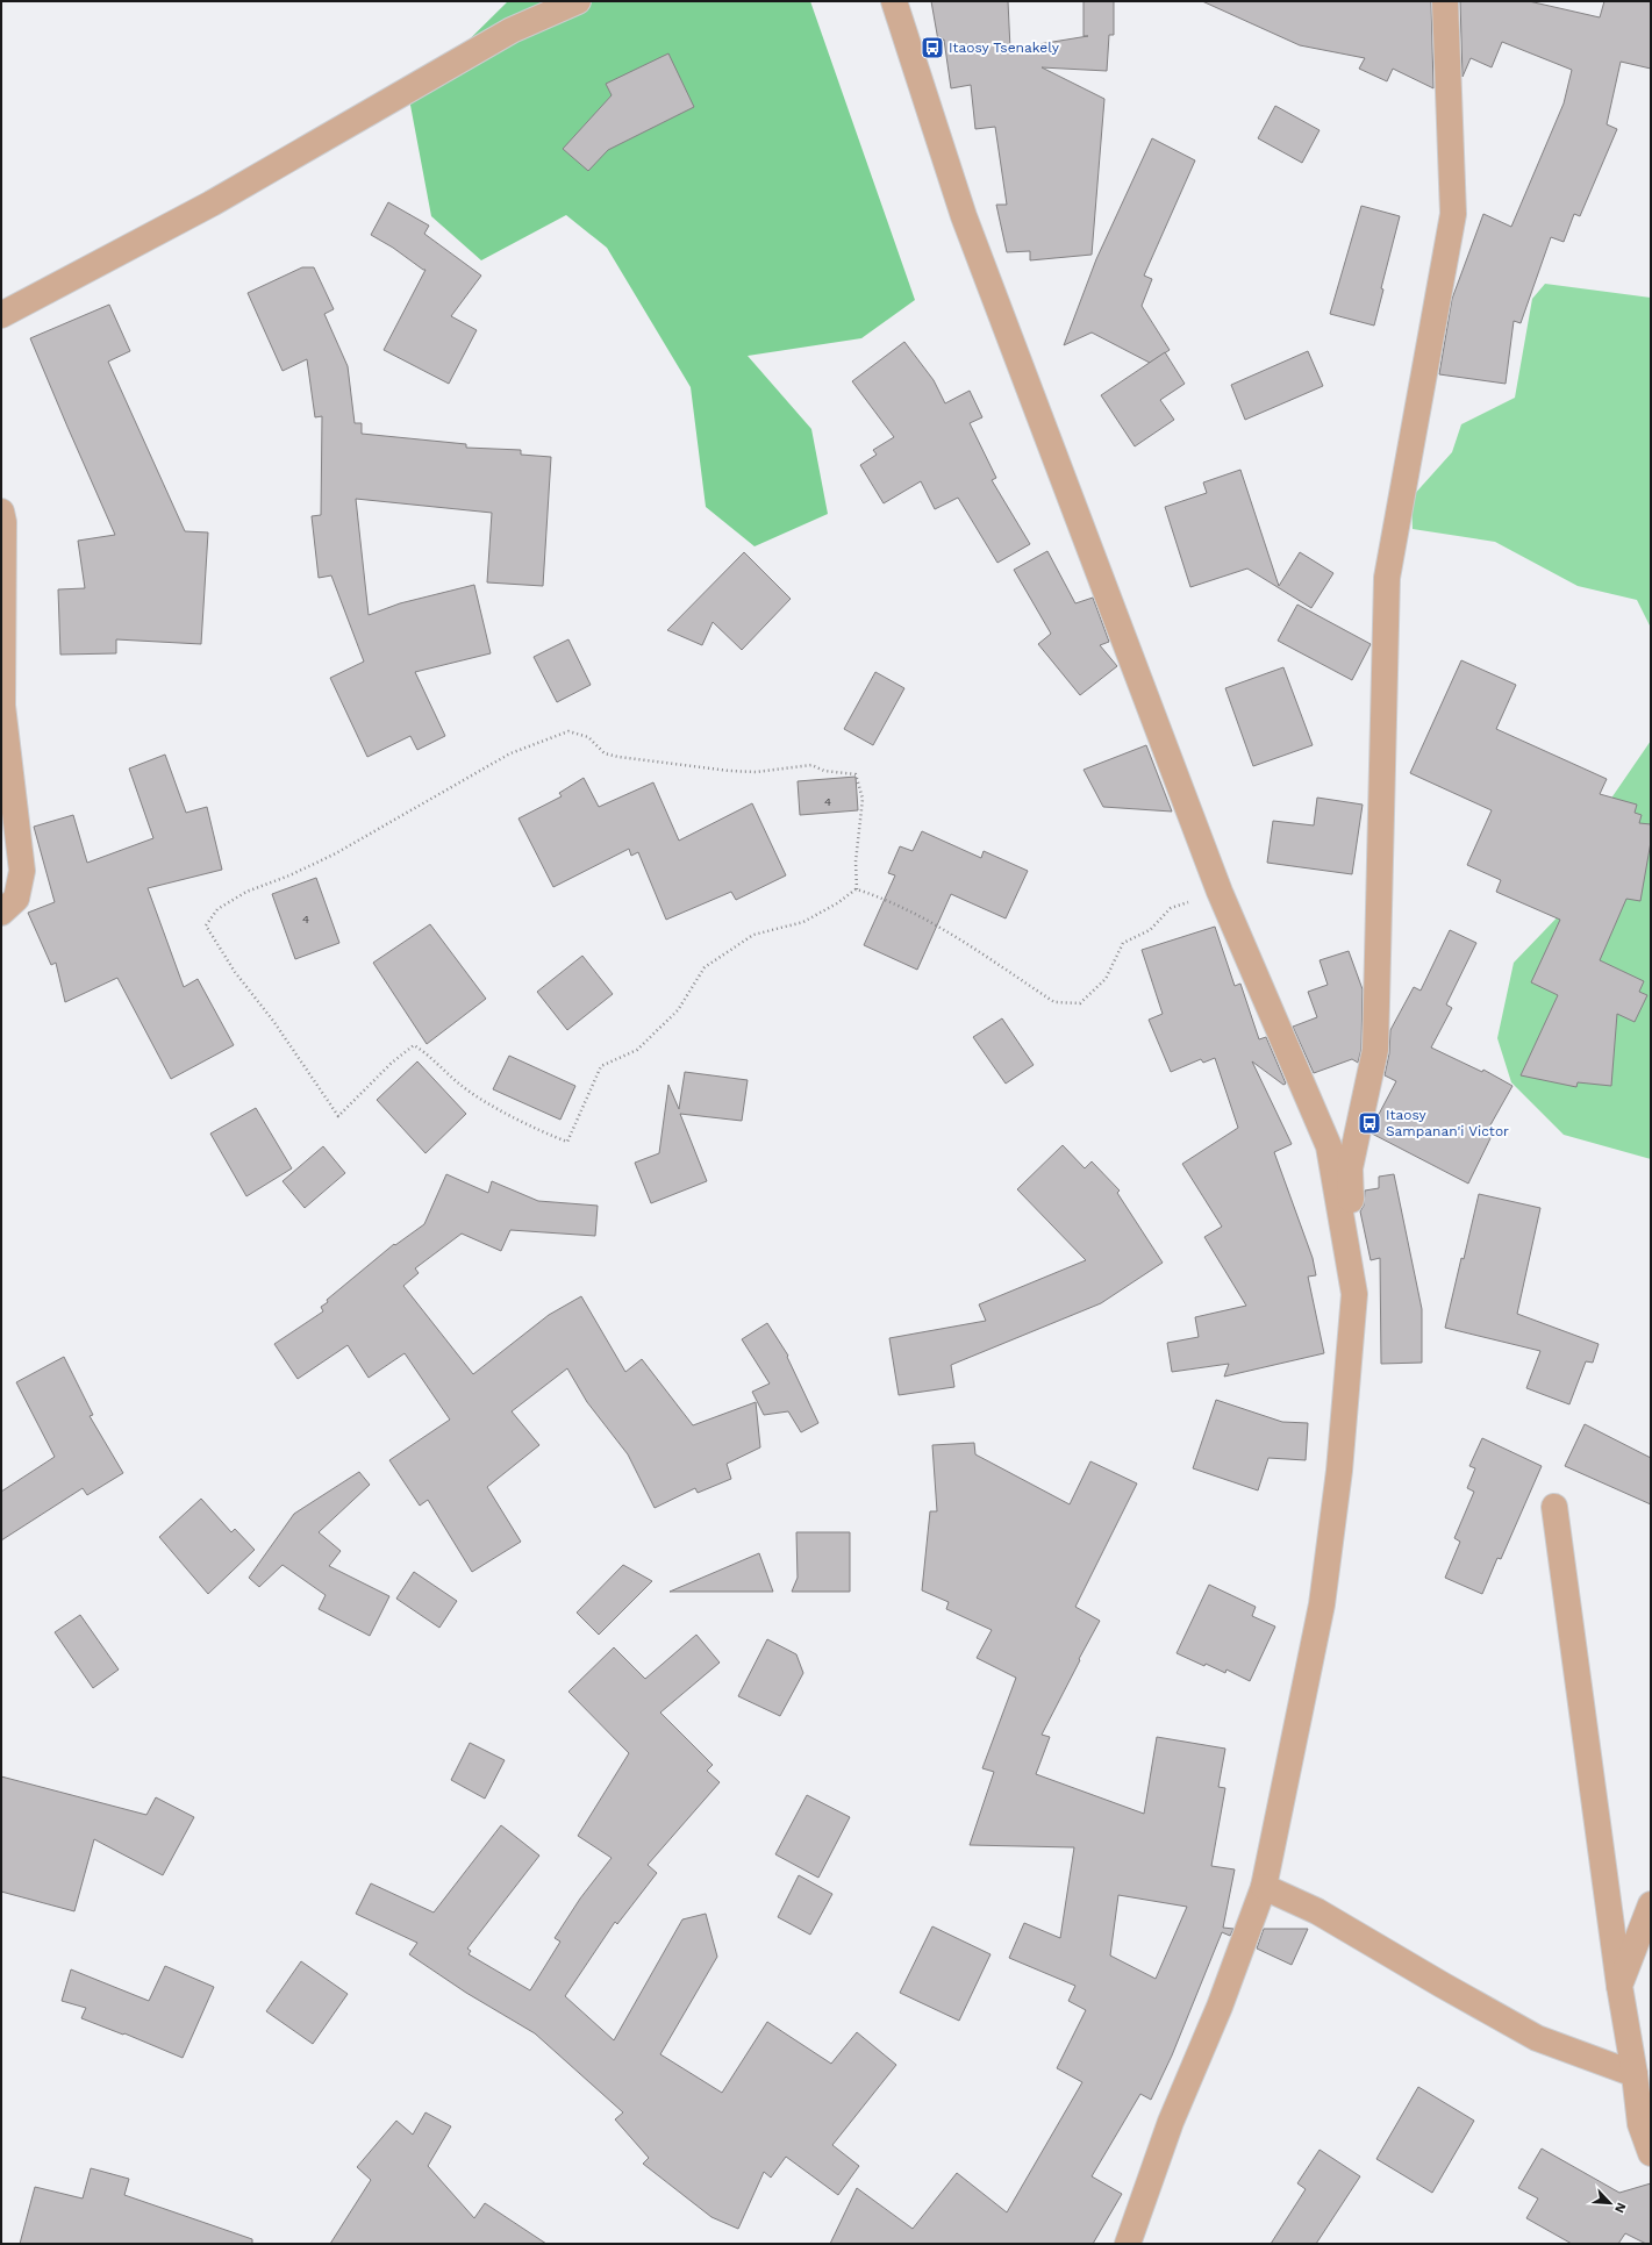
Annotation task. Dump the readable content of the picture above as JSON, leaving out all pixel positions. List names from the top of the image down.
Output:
{
  "places": {
    "bus stop": ["Itaosy Tsenakely", "Itaosy Sampanan'i Victor"]
  },
  "house_numbers": ["4", "4"],
  "north": "bottom right"
}
